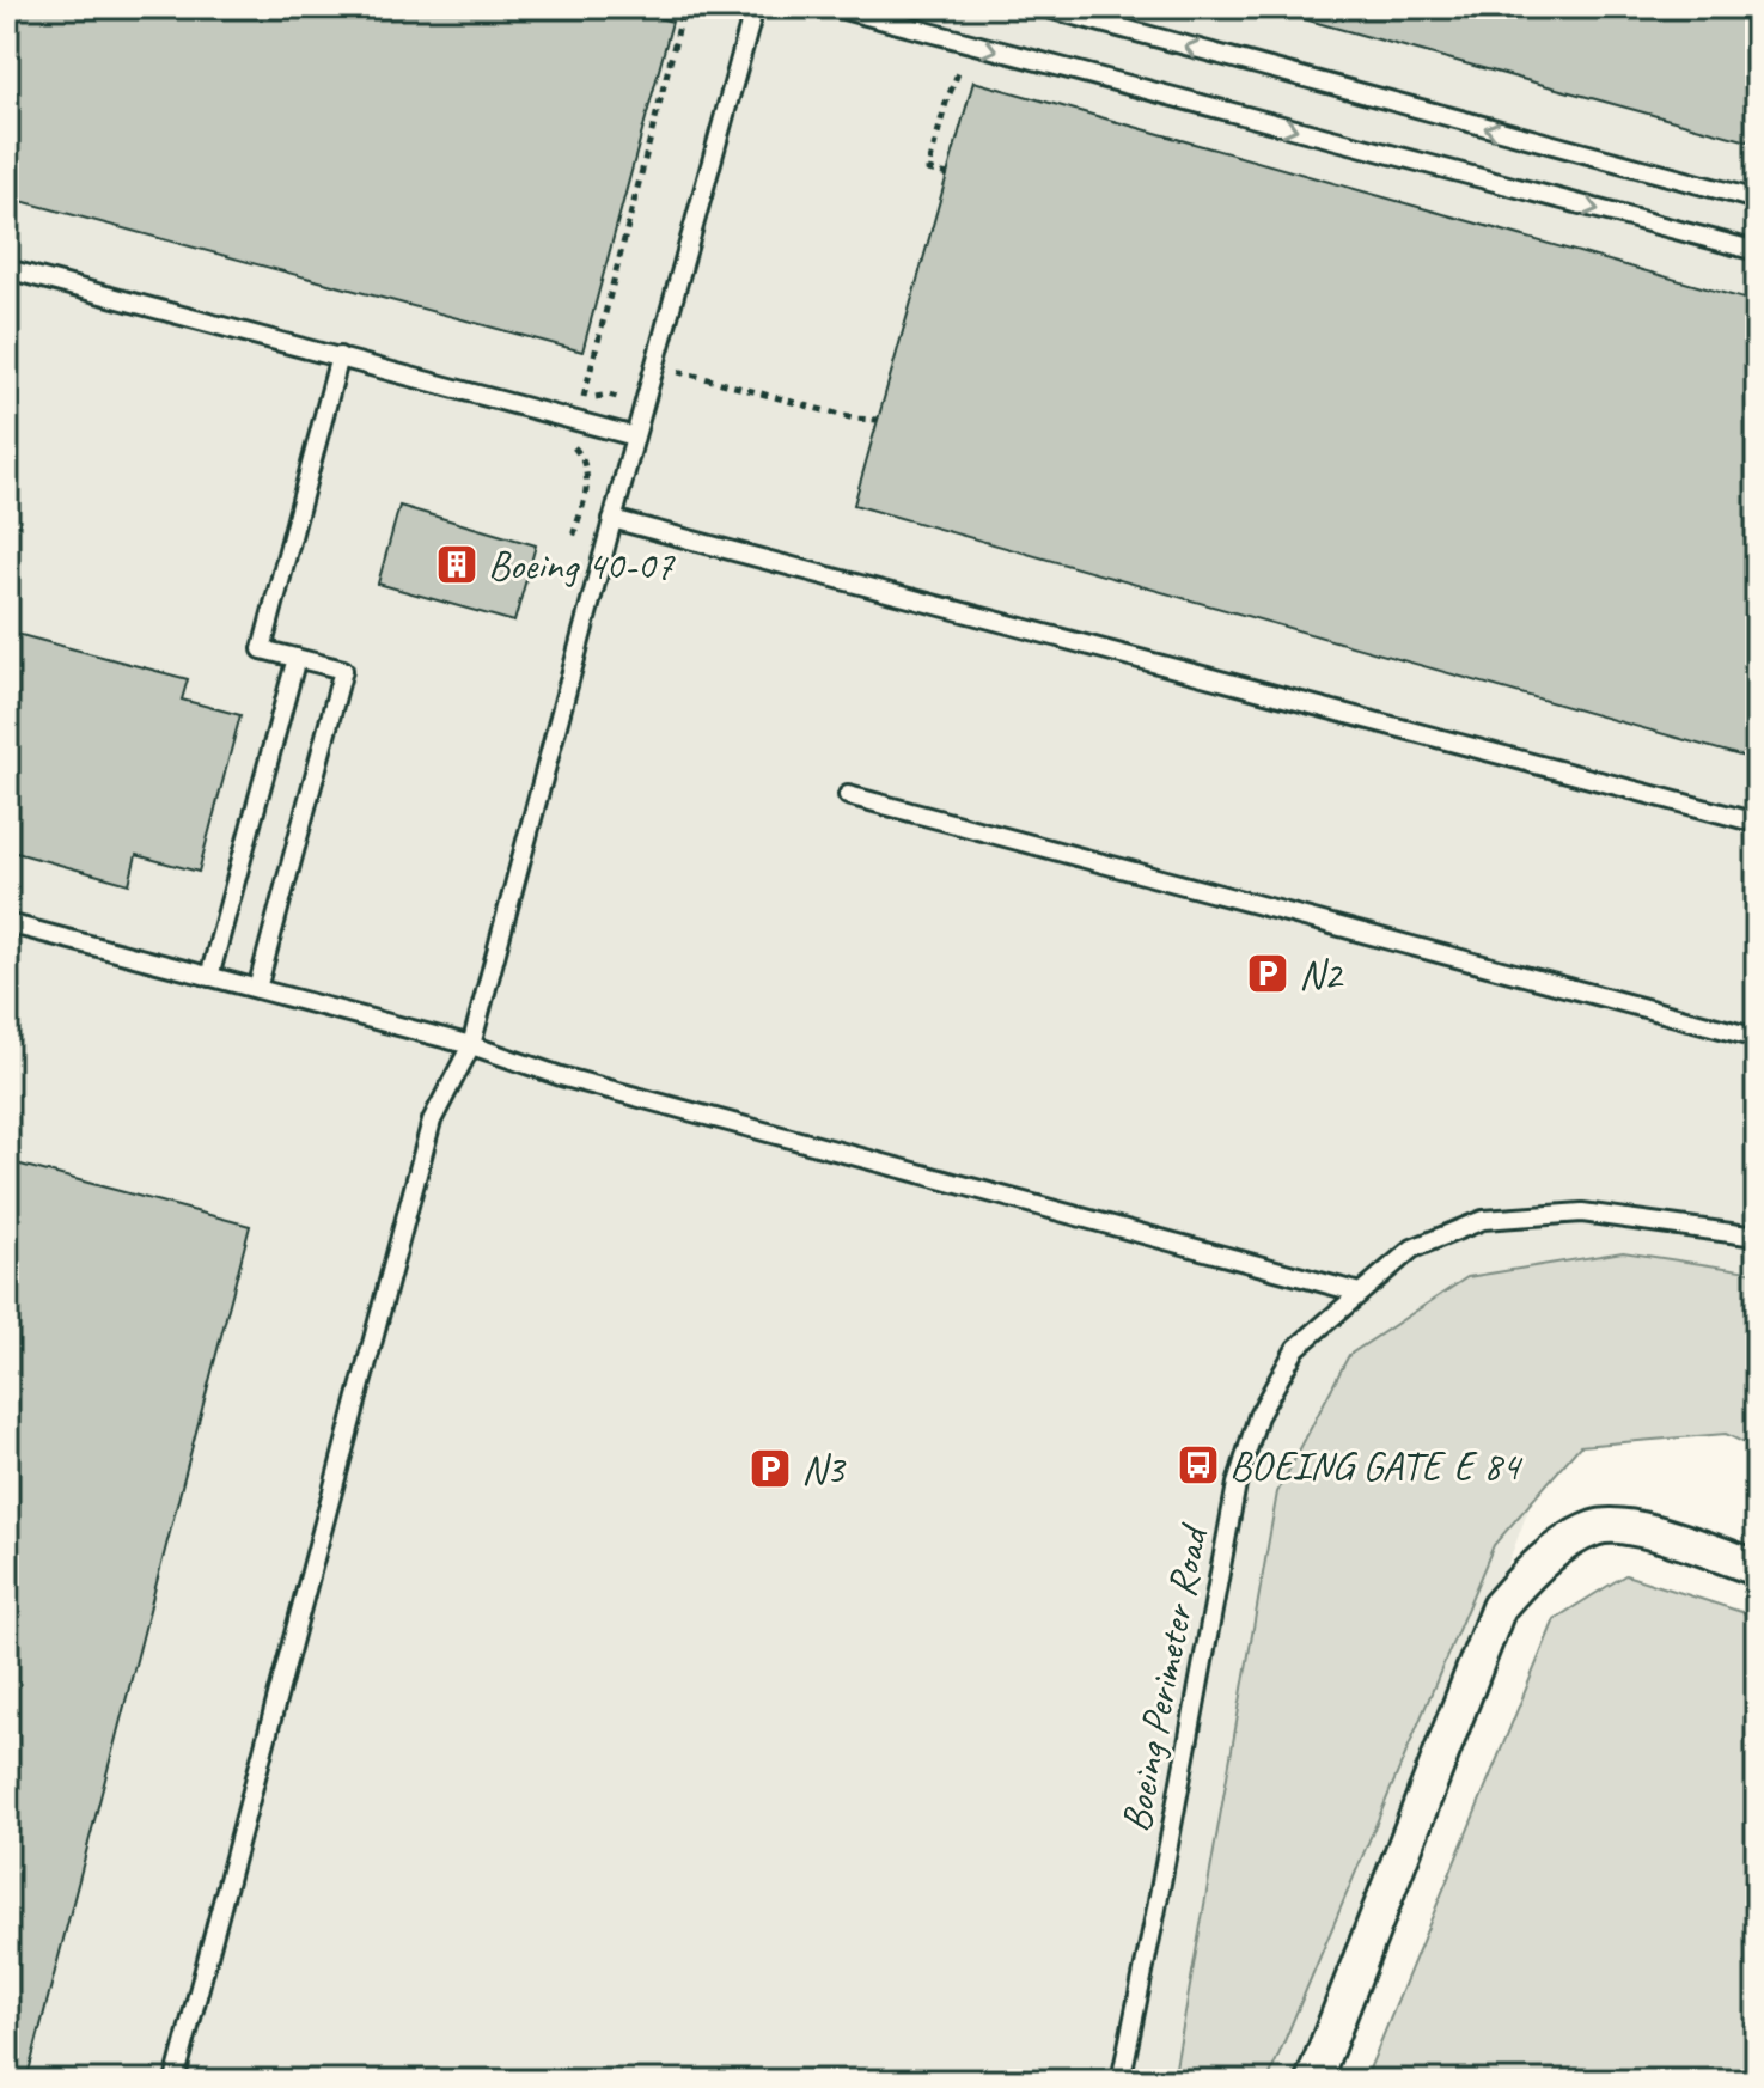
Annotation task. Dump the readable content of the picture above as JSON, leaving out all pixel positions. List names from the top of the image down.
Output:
{
  "streets": {
    "lane": ["Boeing Perimeter Road"]
  },
  "places": {
    "building": ["Boeing 40-07"],
    "parking": ["N2", "N3"],
    "bus stop": ["BOEING GATE E 84"]
  }
}
